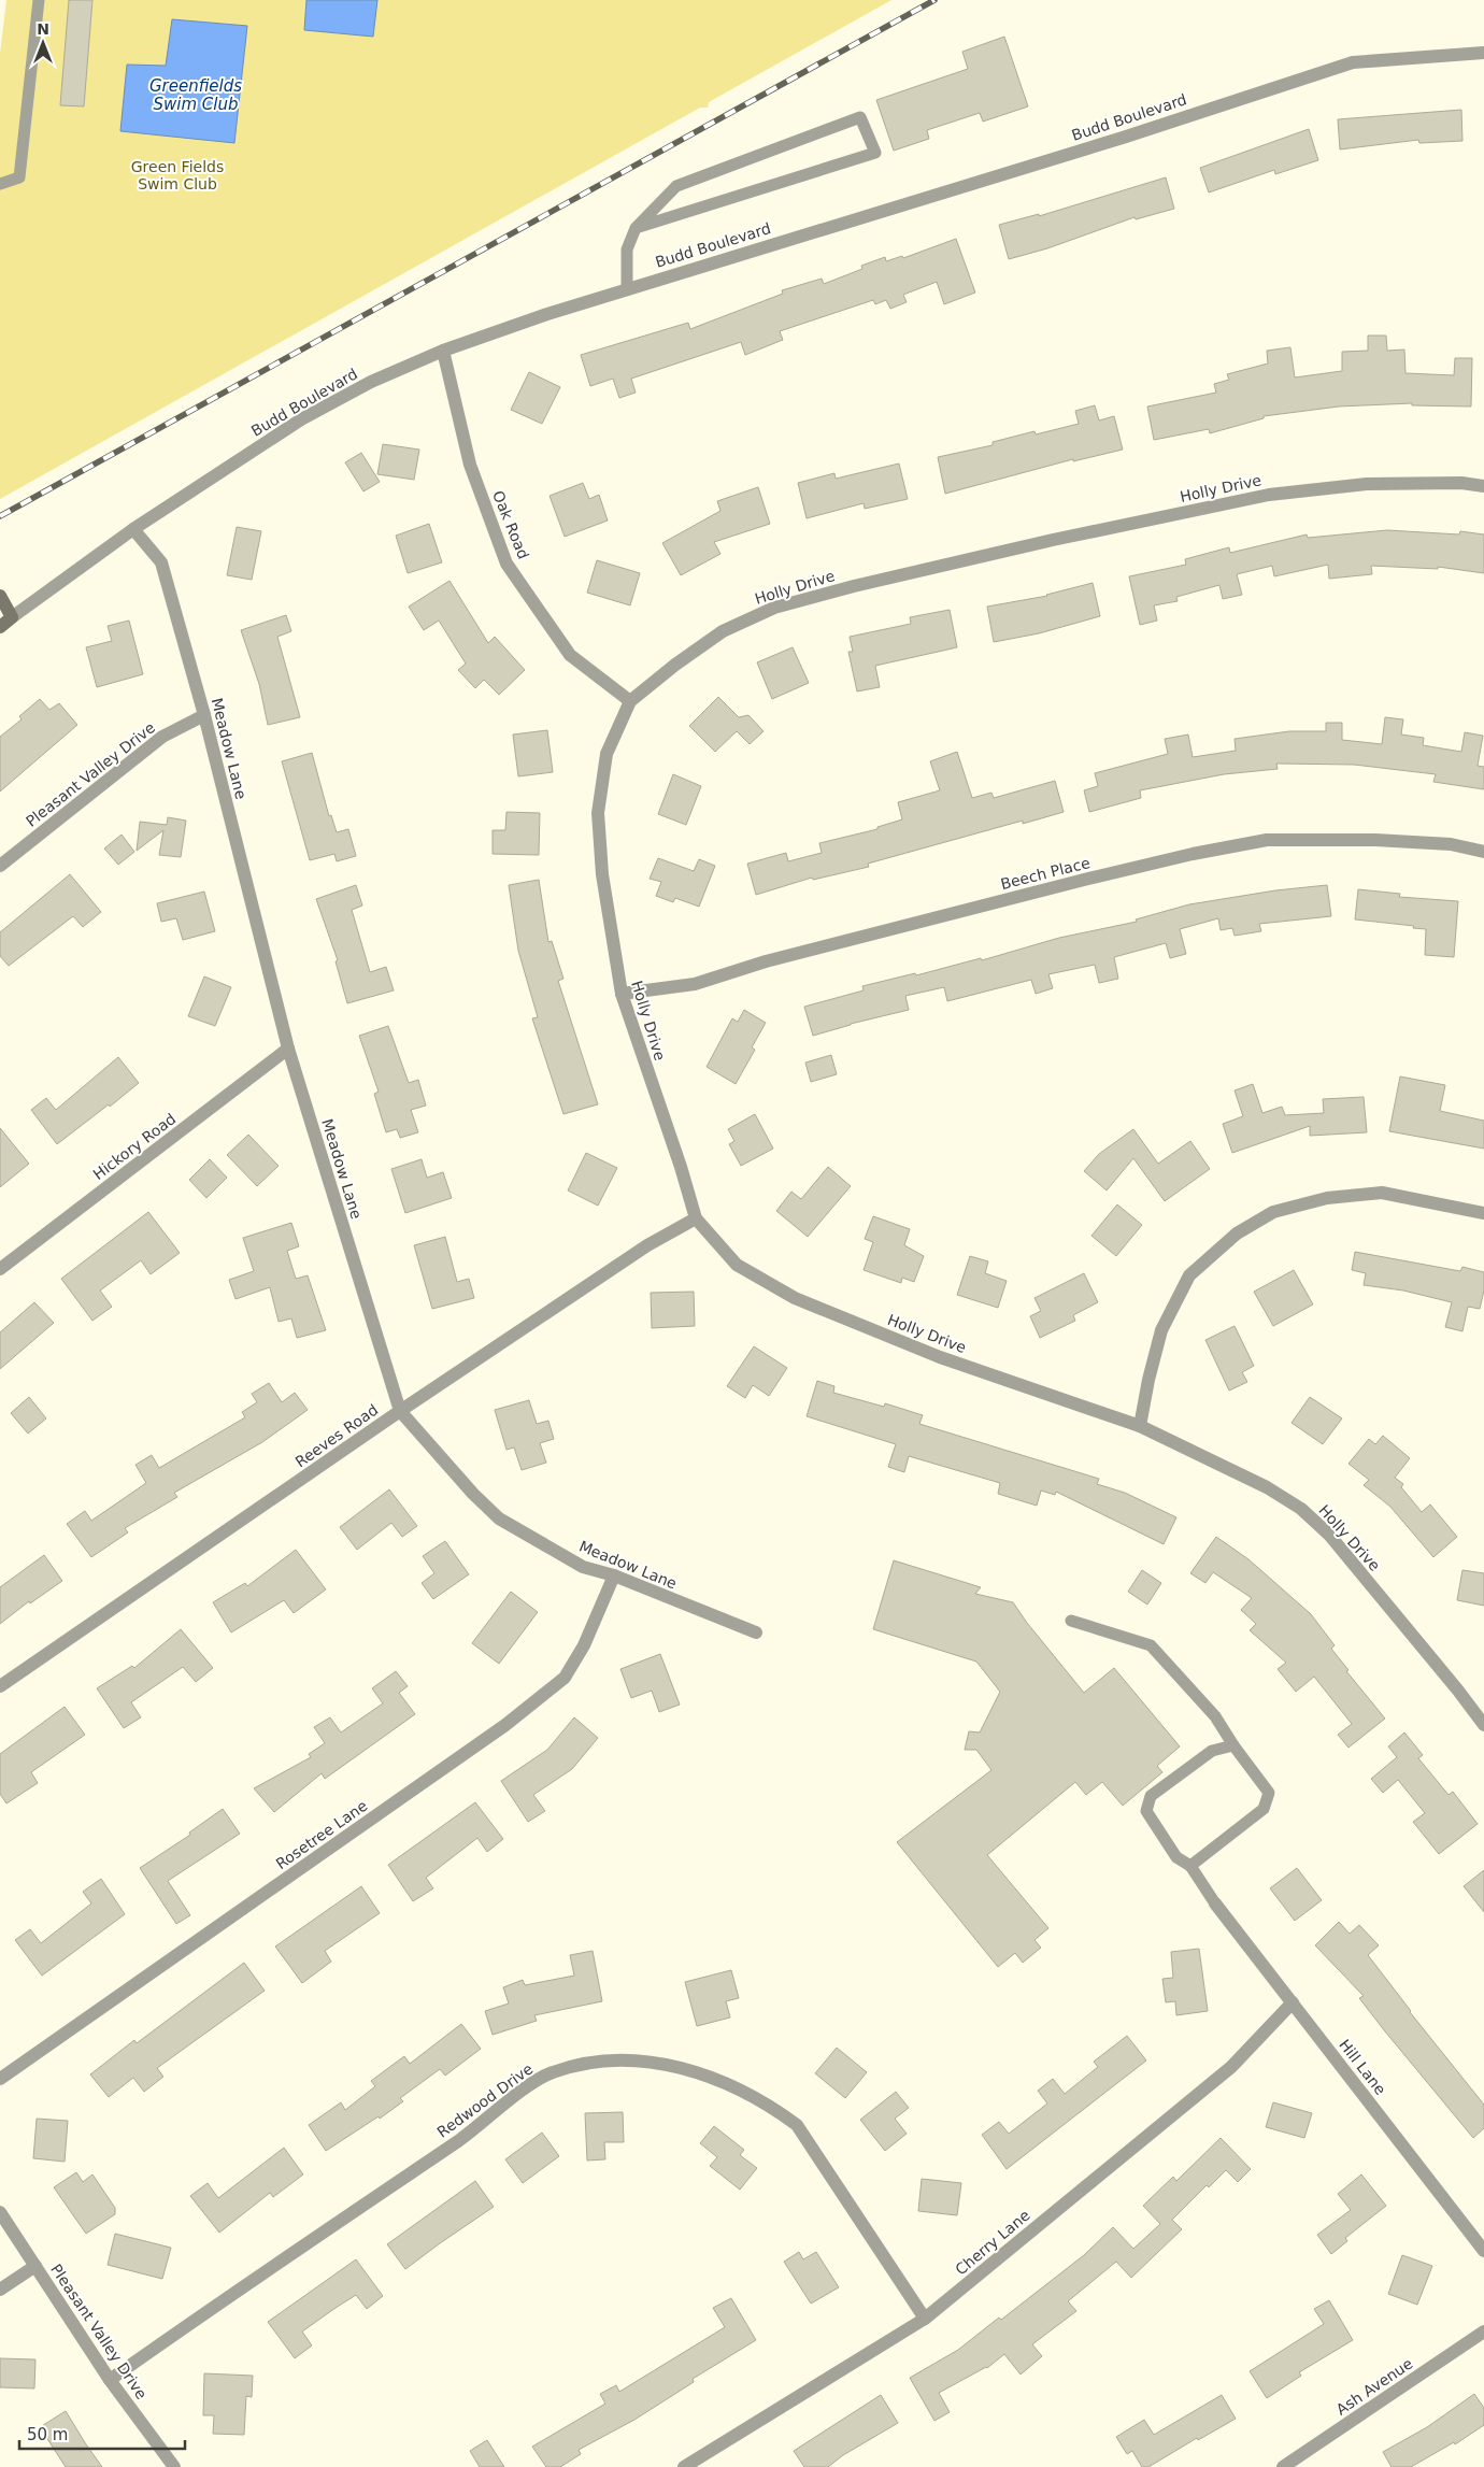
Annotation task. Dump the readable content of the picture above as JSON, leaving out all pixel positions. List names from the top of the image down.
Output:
{
  "streets": {
    "street": [
      "Budd Boulevard",
      "Holly Drive",
      "Oak Road",
      "Meadow Lane",
      "Pleasant Valley Drive",
      "Beech Place",
      "Hickory Road",
      "Reeves Road",
      "Rosetree Lane",
      "Hill Lane",
      "Redwood Drive",
      "Cherry Lane",
      "Ash Avenue"
    ]
  },
  "crossings": [
    ["Budd Boulevard", "Oak Road"],
    ["Budd Boulevard", "Meadow Lane"],
    ["Holly Drive", "Oak Road"],
    ["Holly Drive", "Beech Place"],
    ["Holly Drive", "Reeves Road"],
    ["Meadow Lane", "Pleasant Valley Drive"],
    ["Meadow Lane", "Hickory Road"],
    ["Meadow Lane", "Reeves Road"],
    ["Meadow Lane", "Rosetree Lane"],
    ["Pleasant Valley Drive", "Redwood Drive"],
    ["Hill Lane", "Cherry Lane"],
    ["Redwood Drive", "Cherry Lane"]
  ],
  "water": ["Greenfields Swim Club"],
  "parks": ["Green Fields Swim Club"],
  "scale_bar": "50 m",
  "north": "top"
}
